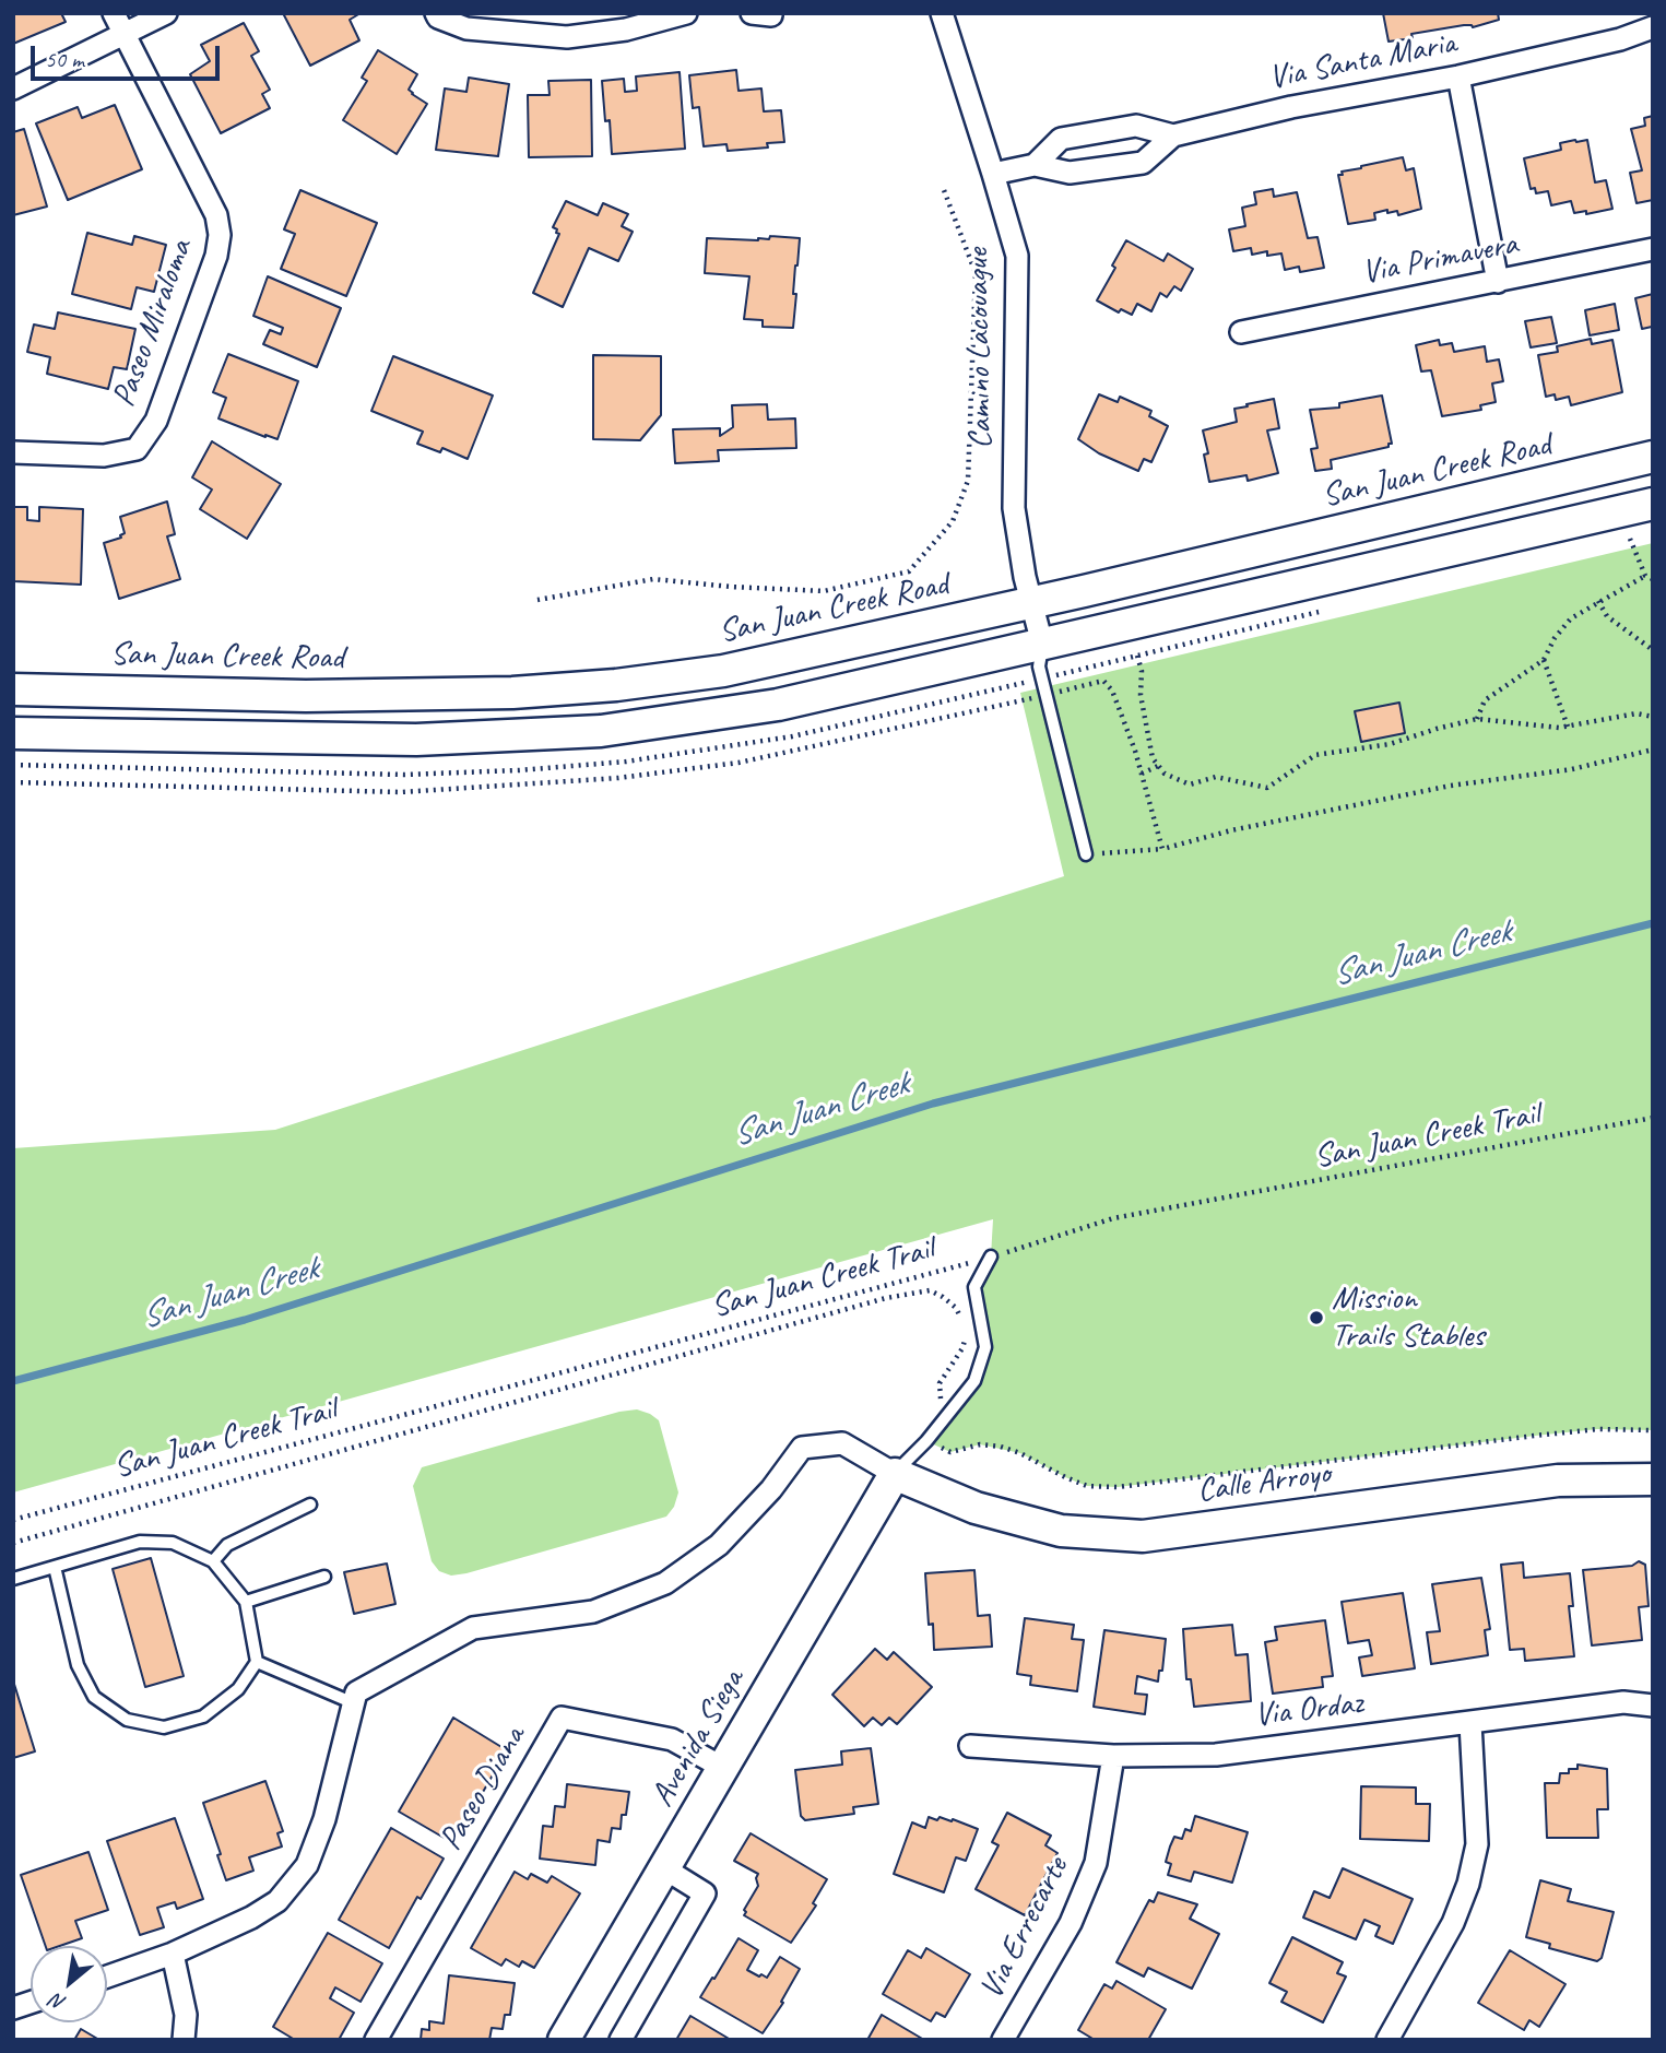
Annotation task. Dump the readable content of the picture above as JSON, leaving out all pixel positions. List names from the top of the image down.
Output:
{
  "streets": {
    "street": [
      "Via Santa Maria",
      "Via Primavera",
      "Paseo Miraloma",
      "Camino Lacouague",
      "San Juan Creek Road",
      "Calle Arroyo",
      "Via Ordaz",
      "Avenida Siega",
      "Paseo Diana",
      "Via Errecarte"
    ],
    "path": ["San Juan Creek Trail"]
  },
  "crossings": [
    ["Via Santa Maria", "Camino Lacouague"],
    ["Camino Lacouague", "San Juan Creek Road"],
    ["Calle Arroyo", "Avenida Siega"],
    ["Via Ordaz", "Via Errecarte"],
    ["Avenida Siega", "Paseo Diana"]
  ],
  "water": ["San Juan Creek"],
  "places": ["Mission Trails Stables"],
  "scale_bar": "50 m",
  "north": "bottom left"
}
